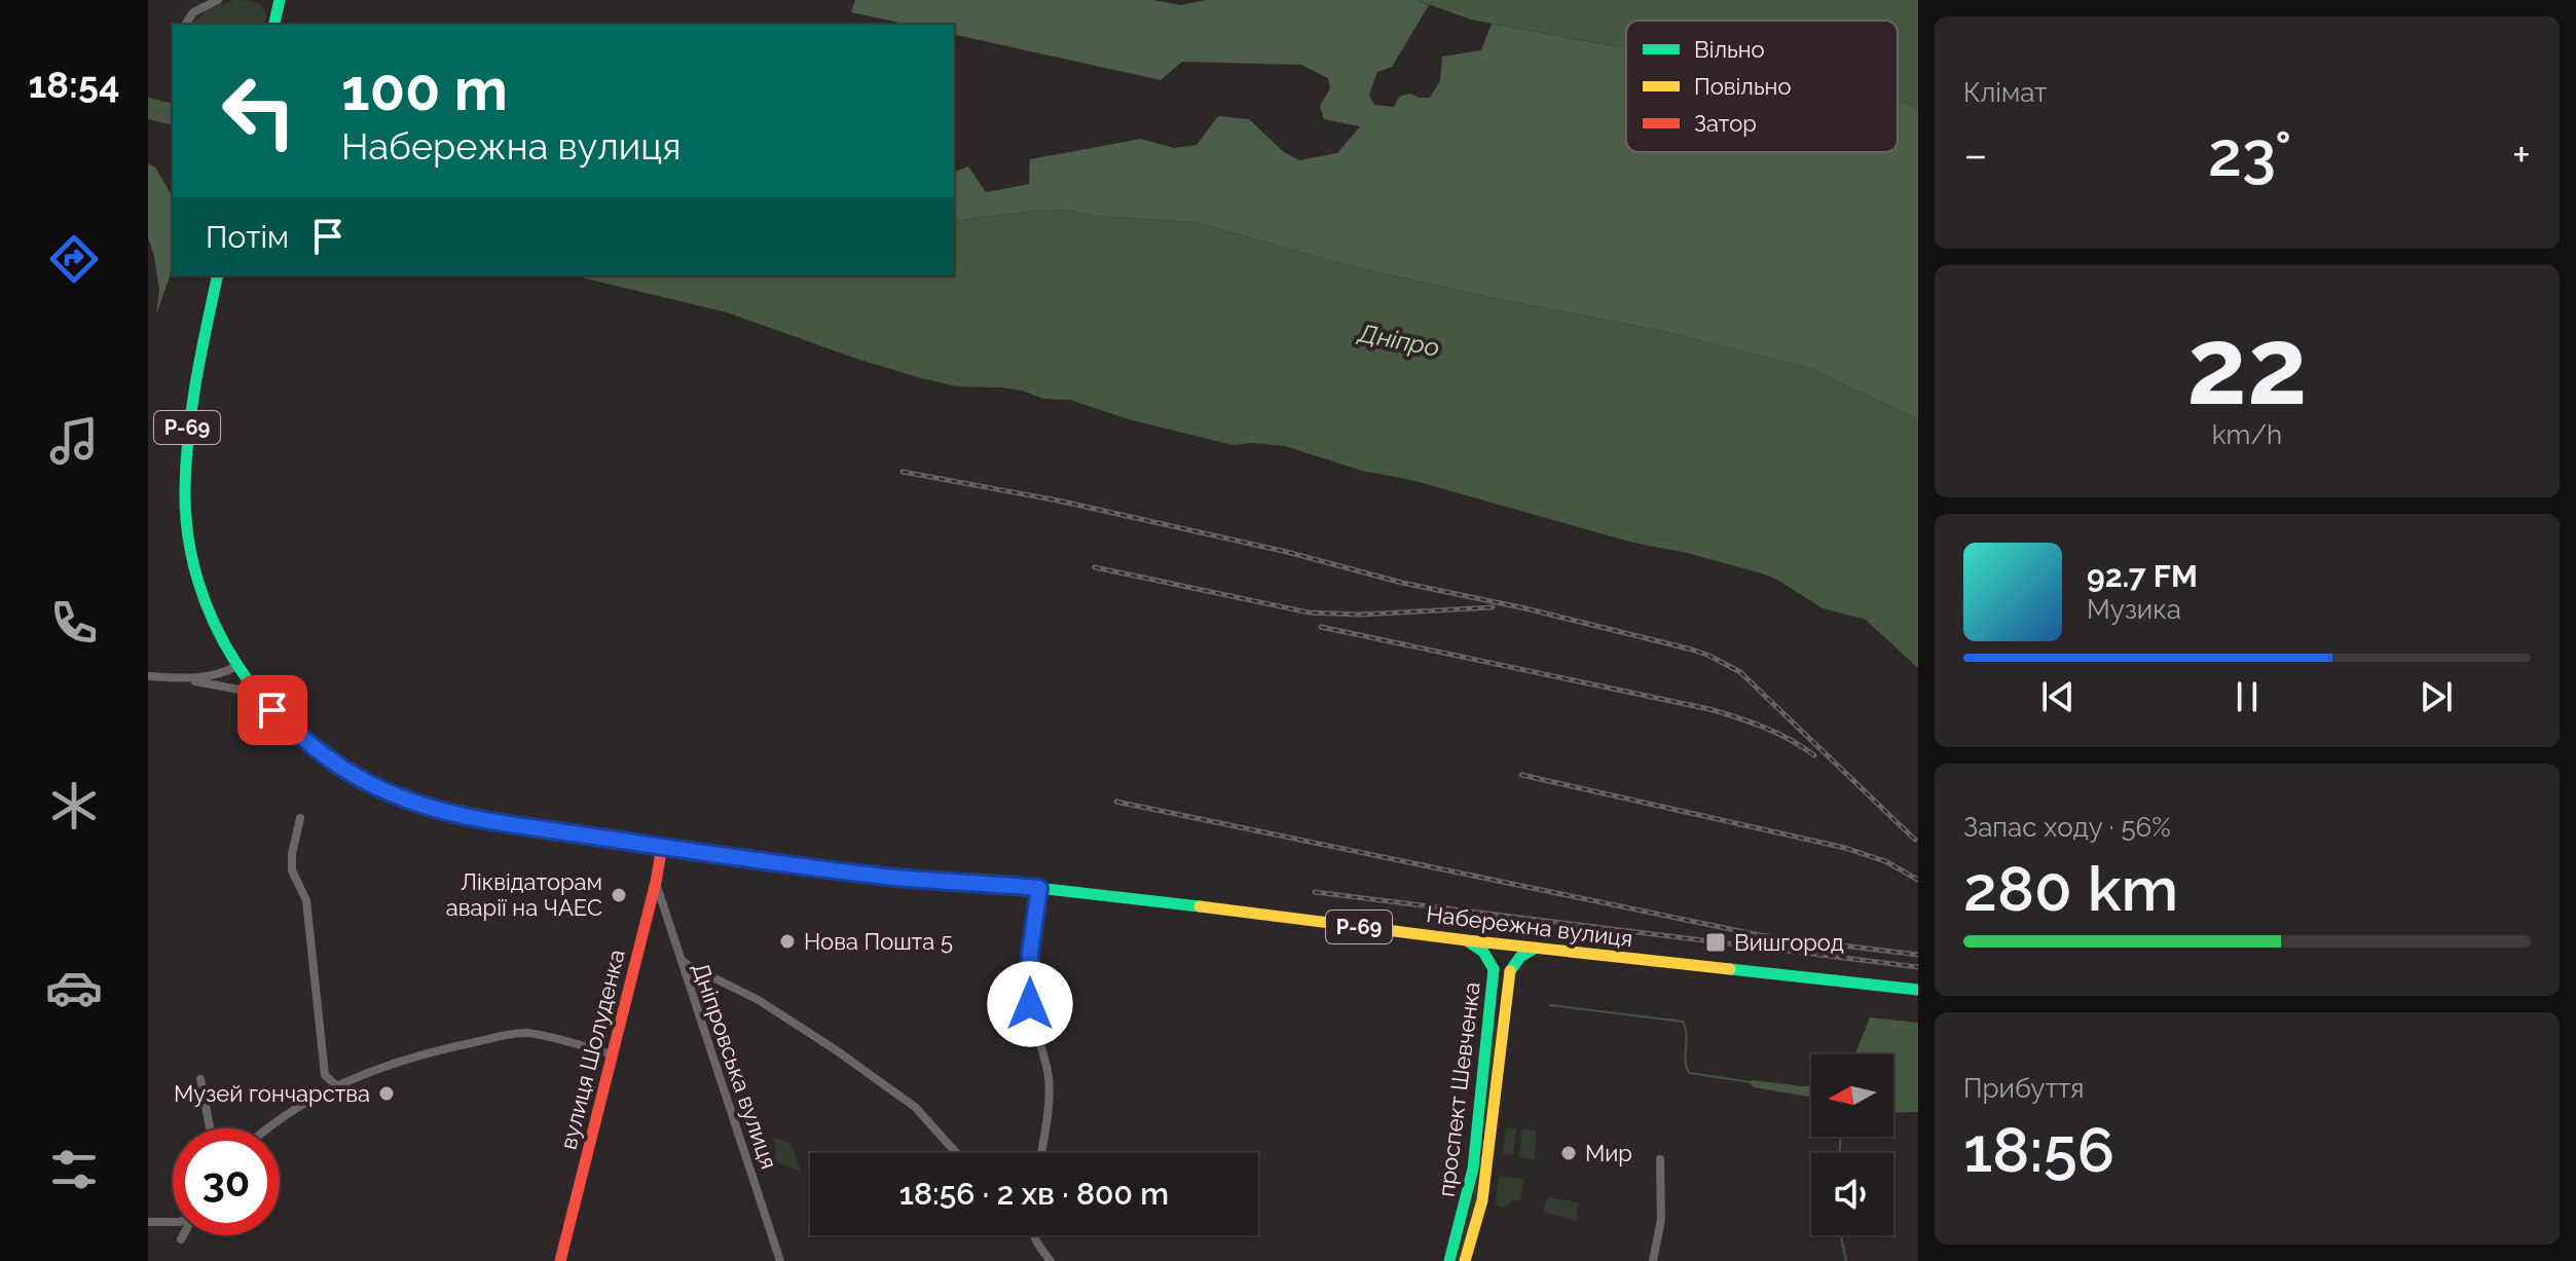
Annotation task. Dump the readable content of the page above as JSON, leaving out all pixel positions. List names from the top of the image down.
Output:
{
  "streets": {
    "main road": [
      "Р-69",
      "Набережна вулиця",
      "вулиця Шолуденка",
      "проспект Шевченка"
    ],
    "street": ["Дніпровська вулиця"]
  },
  "crossings": [
    ["Р-69", "Набережна вулиця"],
    ["Набережна вулиця", "вулиця Шолуденка"],
    ["Набережна вулиця", "проспект Шевченка"],
    ["вулиця Шолуденка", "Дніпровська вулиця"]
  ],
  "water": ["Дніпро"],
  "places": {
    "other": [
      "Ліквідаторам аварії на ЧАЕС",
      "Нова Пошта 5",
      "Музей гончарства",
      "Мир"
    ],
    "transit": ["Вишгород"]
  },
  "legend": ["Вільно", "Повільно", "Затор"],
  "north": "left",
  "page": {
    "tabs": "18:54",
    "tile": [
      "Клімат",
      ["22", "km/h"],
      ["Запас ходу · 56%", "280 km"],
      ["Прибуття", "18:56"]
    ],
    "turn": ["100 m", "Набережна вулиця"],
    "heat": ["−", "23°", "+"],
    "then": "Потім",
    "song": ["92.7 FM", "Музика"],
    "limit": "30",
    "trip": "18:56 · 2 хв · 800 m"
  }
}
